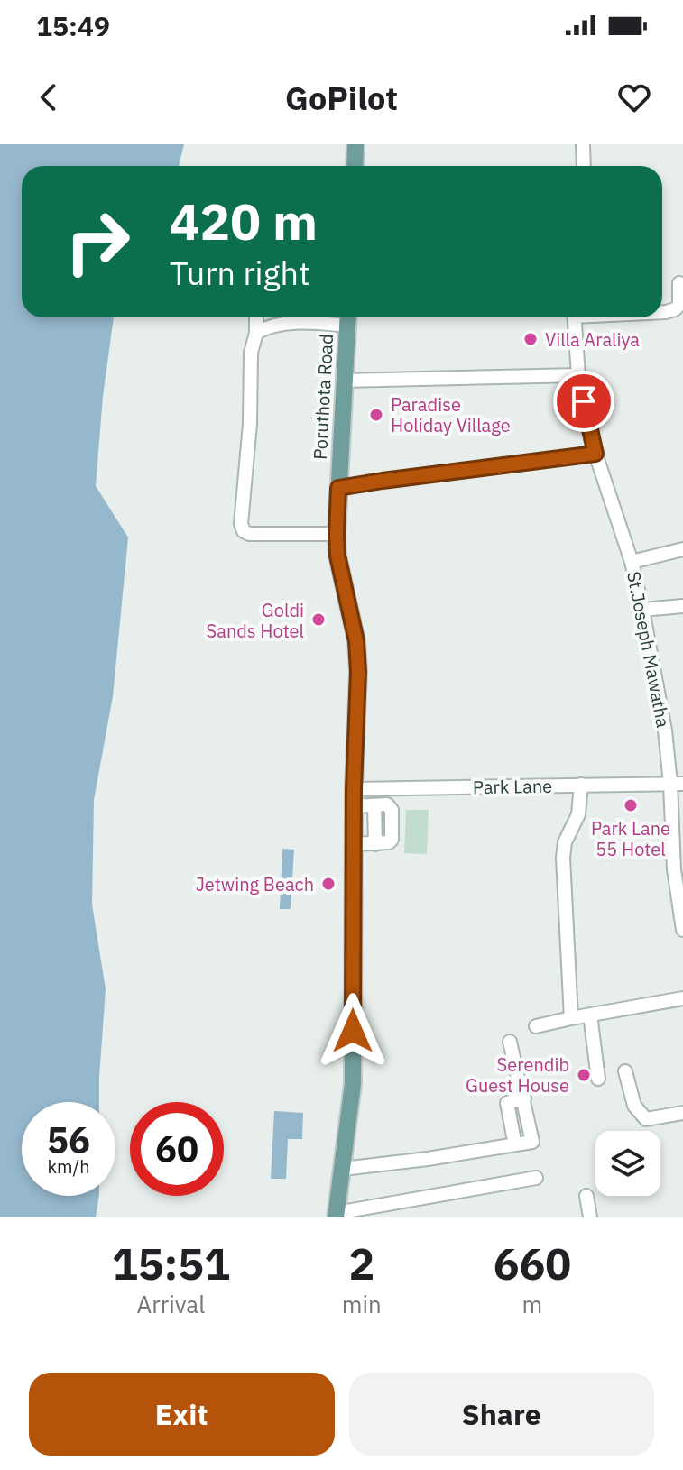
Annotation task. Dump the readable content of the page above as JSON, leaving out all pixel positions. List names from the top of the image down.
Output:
{
  "streets": {
    "main road": ["Poruthota Road"],
    "street": ["St.Joseph Mawatha", "Park Lane"]
  },
  "crossings": [
    ["Poruthota Road", "Park Lane"],
    ["St.Joseph Mawatha", "Park Lane"]
  ],
  "places": [
    "Villa Araliya",
    "Paradise Holiday Village",
    "Goldi Sands Hotel",
    "Park Lane 55 Hotel",
    "Jetwing Beach",
    "Serendib Guest House"
  ],
  "page": {
    "status": "15:49",
    "header": "GoPilot",
    "turn": ["420 m", "Turn right"],
    "speed": "56 km/h",
    "limit": "60",
    "eta": [
      "15:51",
      "Arrival",
      "2",
      "min",
      "660",
      "m"
    ],
    "buttons": ["Exit", "Share"]
  }
}
